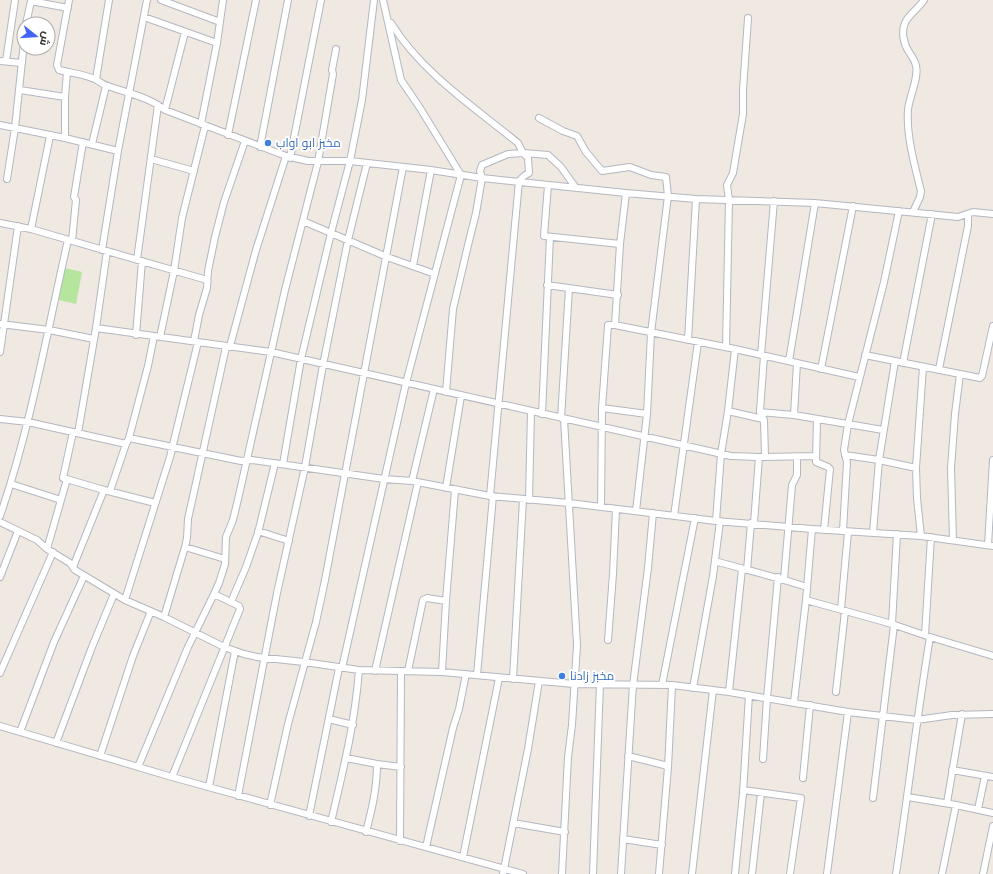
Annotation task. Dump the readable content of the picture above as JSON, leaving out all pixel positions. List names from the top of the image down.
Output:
{
  "places": ["مخبز ابو اواب", "مخبز زادنا"],
  "north": "right"
}
